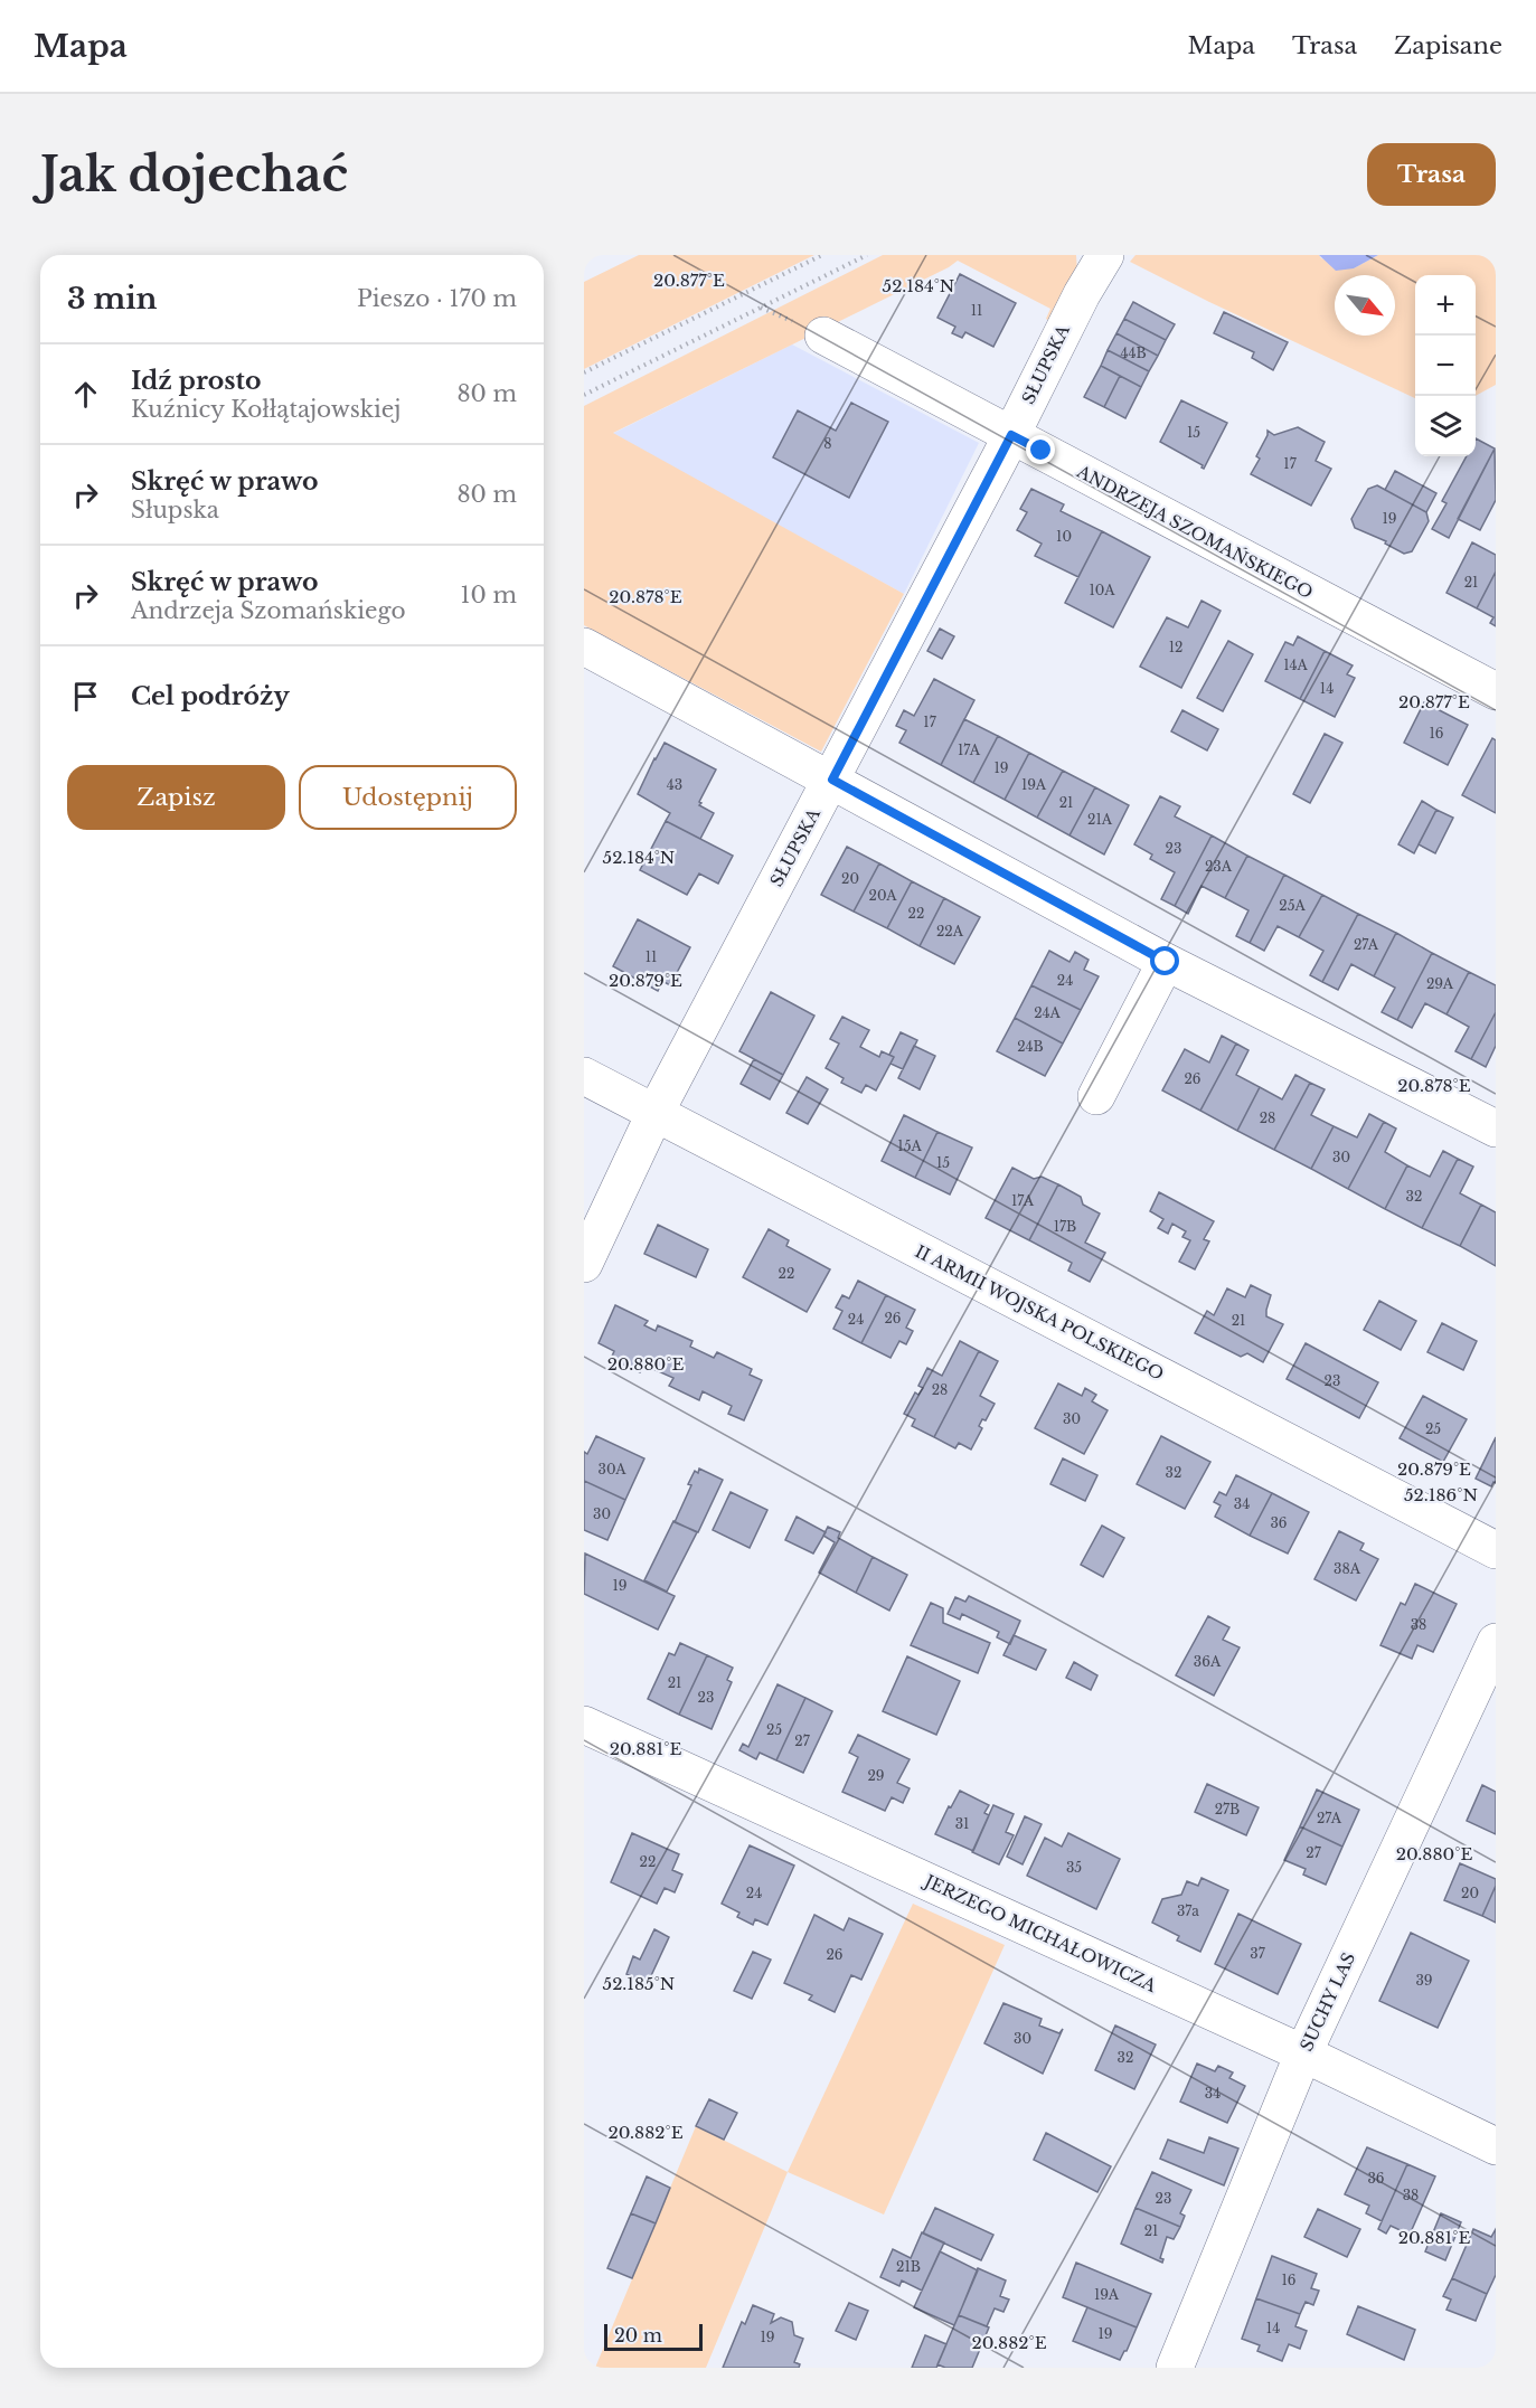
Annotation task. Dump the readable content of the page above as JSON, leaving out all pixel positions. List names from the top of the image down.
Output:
{
  "streets": {
    "street": [
      "SŁUPSKA",
      "ANDRZEJA SZOMAŃSKIEGO",
      "II ARMII WOJSKA POLSKIEGO",
      "JERZEGO MICHAŁOWICZA",
      "SUCHY LAS"
    ]
  },
  "crossings": [
    ["SŁUPSKA", "ANDRZEJA SZOMAŃSKIEGO"],
    ["SŁUPSKA", "II ARMII WOJSKA POLSKIEGO"],
    ["JERZEGO MICHAŁOWICZA", "SUCHY LAS"]
  ],
  "house_numbers": [
    "11",
    "44B",
    "15",
    "8",
    "17",
    "19",
    "10",
    "21",
    "10A",
    "12",
    "14A",
    "14",
    "17",
    "16",
    "17A",
    "19",
    "43",
    "19A",
    "21",
    "21A",
    "23",
    "23A",
    "20",
    "20A",
    "25A",
    "22",
    "22A",
    "27A",
    "11",
    "24",
    "29A",
    "24A",
    "24B",
    "26",
    "28",
    "15A",
    "30",
    "15",
    "32",
    "17A",
    "17B",
    "22",
    "26",
    "24",
    "21",
    "23",
    "28",
    "30",
    "25",
    "30A",
    "32",
    "34",
    "30",
    "36",
    "38A",
    "19",
    "38",
    "36A",
    "21",
    "23",
    "25",
    "27",
    "29",
    "27B",
    "27A",
    "31",
    "27",
    "22",
    "35",
    "24",
    "20",
    "37a",
    "37",
    "26",
    "39",
    "30",
    "32",
    "34",
    "36",
    "38",
    "23",
    "21",
    "21B",
    "16",
    "19A",
    "14",
    "19",
    "19"
  ],
  "scale_bar": "20 m",
  "north": "bottom right",
  "page": {
    "header": "Mapa",
    "nav": ["Mapa", "Trasa", "Zapisane"],
    "buttons": [
      "Trasa",
      ["Zapisz", "Udostępnij"]
    ],
    "title": "Jak dojechać",
    "heading": ["3 min", "Pieszo · 170 m"],
    "map_buttons": ["+", "−"],
    "list": [
      ["Idź prosto", "Kuźnicy Kołłątajowskiej", "80 m"],
      ["Skręć w prawo", "Słupska", "80 m"],
      ["Skręć w prawo", "Andrzeja Szomańskiego", "10 m"],
      "Cel podróży"
    ],
    "scale": "20 m"
  },
  "coordinates": [
    "20.877°E",
    "52.184°N",
    "20.878°E",
    "20.879°E",
    "20.880°E",
    "52.186°N",
    "20.881°E",
    "52.185°N",
    "20.882°E"
  ]
}
